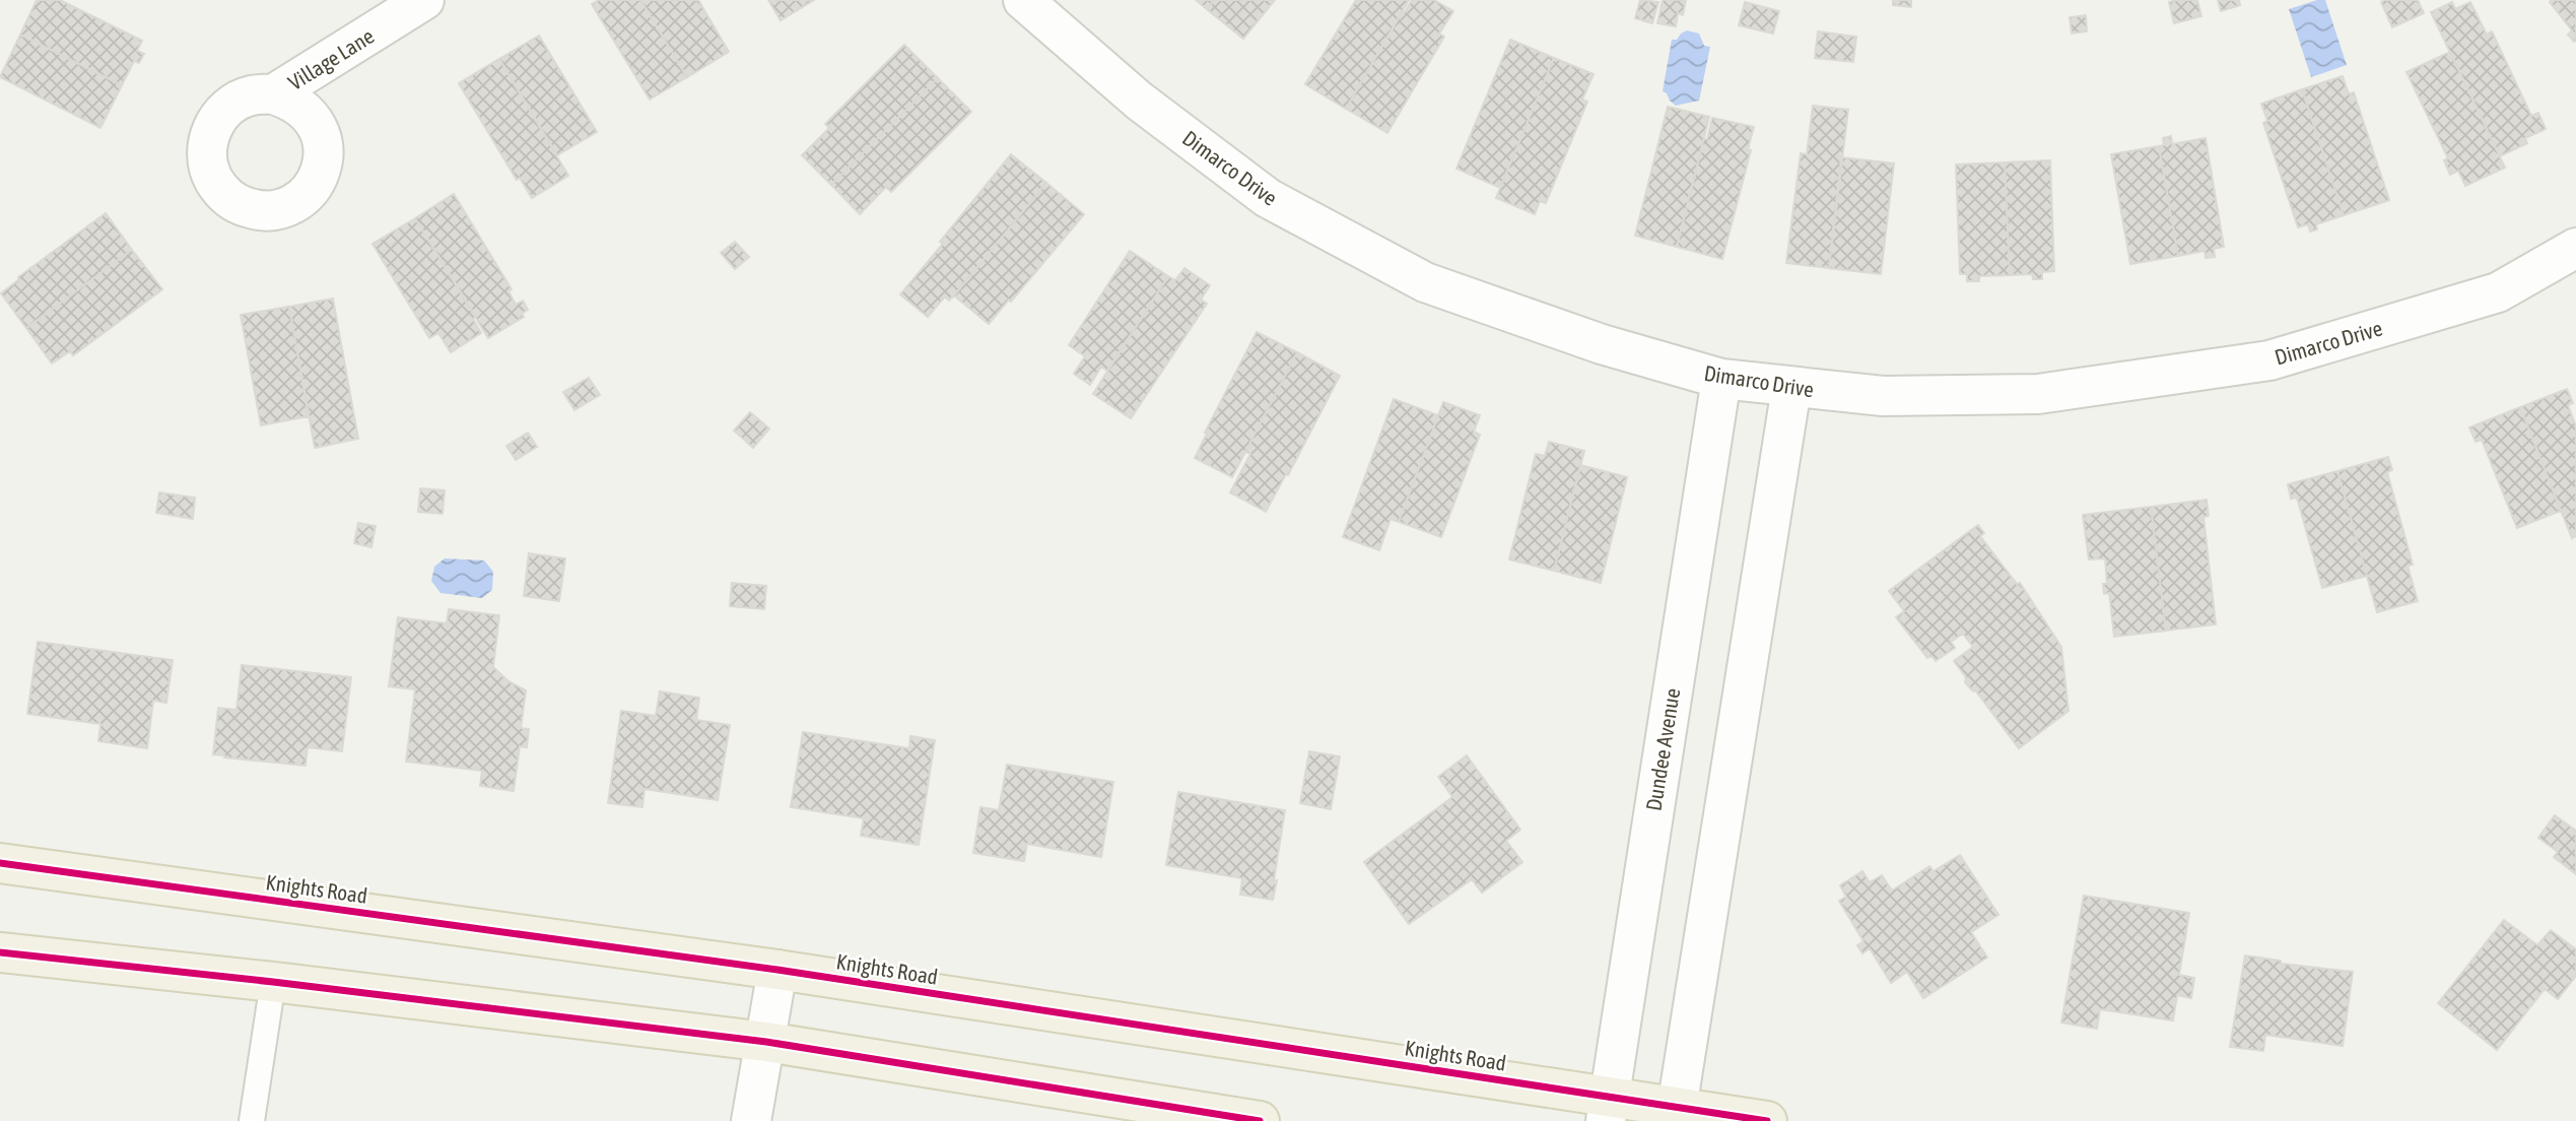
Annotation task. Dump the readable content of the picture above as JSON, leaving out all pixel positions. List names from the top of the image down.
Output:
{
  "streets": {
    "main road": ["Knights Road"],
    "street": ["Village Lane", "Dimarco Drive", "Dundee Avenue"]
  },
  "crossings": [
    ["Dimarco Drive", "Dundee Avenue"],
    ["Dundee Avenue", "Knights Road"]
  ]
}
